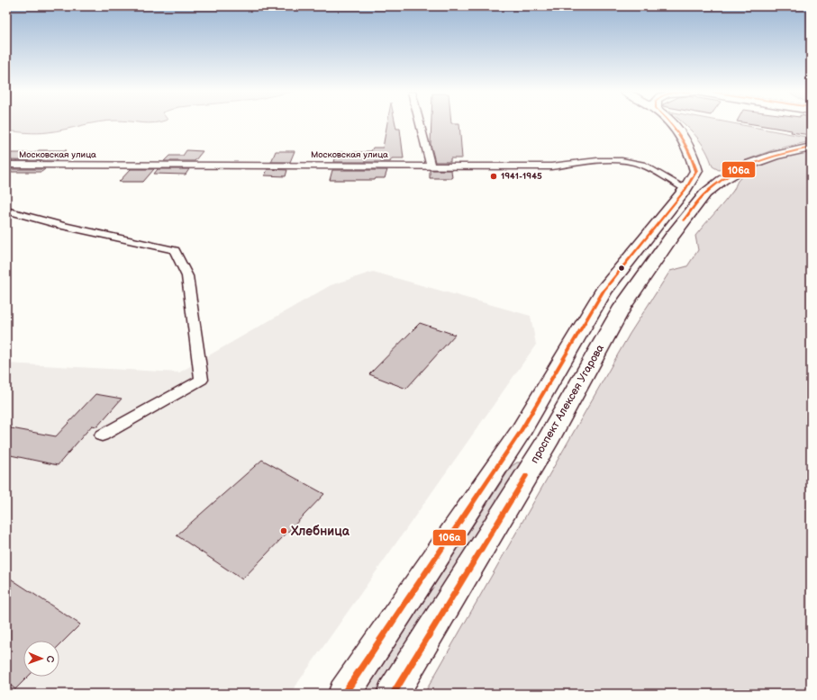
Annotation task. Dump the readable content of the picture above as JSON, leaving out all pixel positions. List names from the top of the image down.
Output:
{
  "streets": {
    "main road": ["проспект Алексея Угарова"],
    "street": ["Московская улица"]
  },
  "crossings": [
    ["Московская улица", "проспект Алексея Угарова"]
  ],
  "places": ["1941-1945", "Хлебница"],
  "lines": ["transit line 106а"],
  "north": "right"
}
